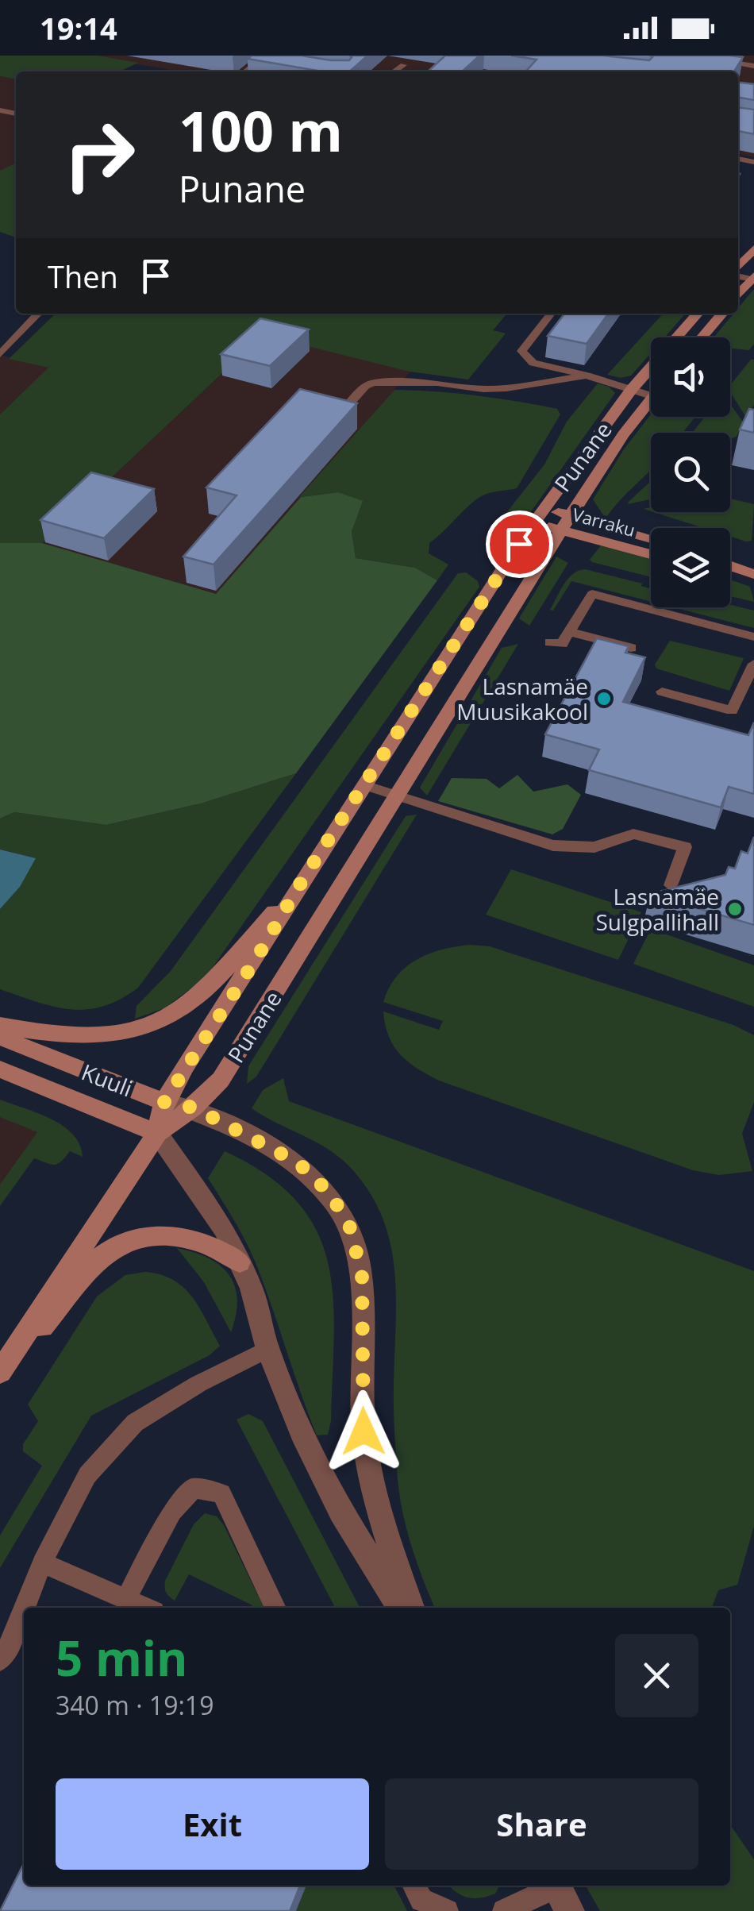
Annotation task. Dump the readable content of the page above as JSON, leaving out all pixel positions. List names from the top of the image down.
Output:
{
  "streets": {
    "main road": ["Punane", "Varraku", "Kuuli"]
  },
  "crossings": [
    ["Punane", "Varraku"],
    ["Punane", "Kuuli"]
  ],
  "places": ["Lasnamäe Muusikakool", "Lasnamäe Sulgpallihall"],
  "page": {
    "status": "19:14",
    "turn": ["100 m", "Punane"],
    "then": "Then",
    "heading": ["5 min", "340 m · 19:19"],
    "buttons": ["Exit", "Share"]
  }
}
